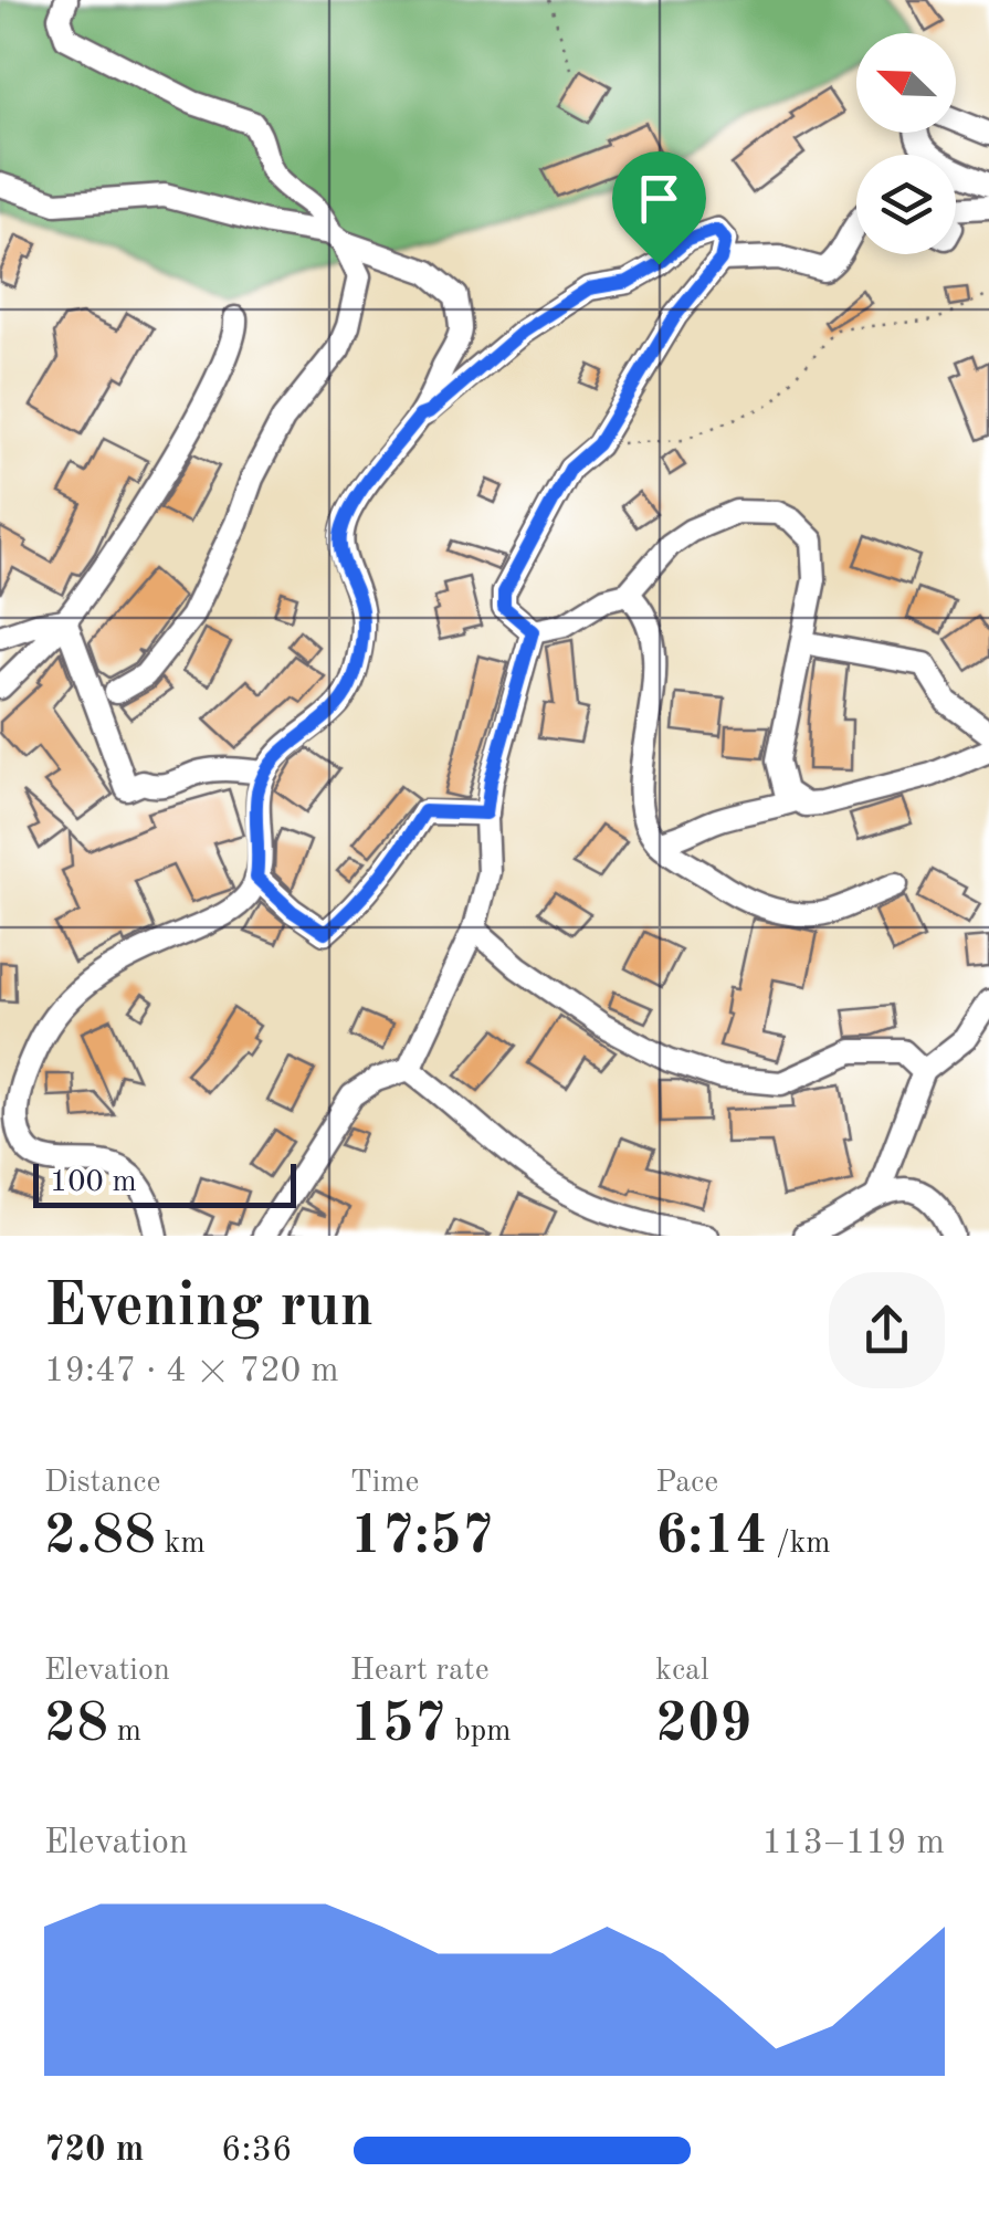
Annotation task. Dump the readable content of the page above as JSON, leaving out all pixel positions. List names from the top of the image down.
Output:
{
  "scale_bar": "100 m",
  "north": "top left",
  "page": {
    "scale": "100 m",
    "heading": ["Evening run", "19:47 · 4 × 720 m"],
    "stats": [
      ["Distance", "2.88 km"],
      ["Time", "17:57"],
      ["Pace", "6:14 /km"],
      ["Elevation", "28 m"],
      ["Heart rate", "157 bpm"],
      ["kcal", "209"]
    ],
    "chart": ["Elevation", "113–119 m"],
    "list": [
      {
        "name": "720 m",
        "note": "6:36"
      }
    ]
  }
}
